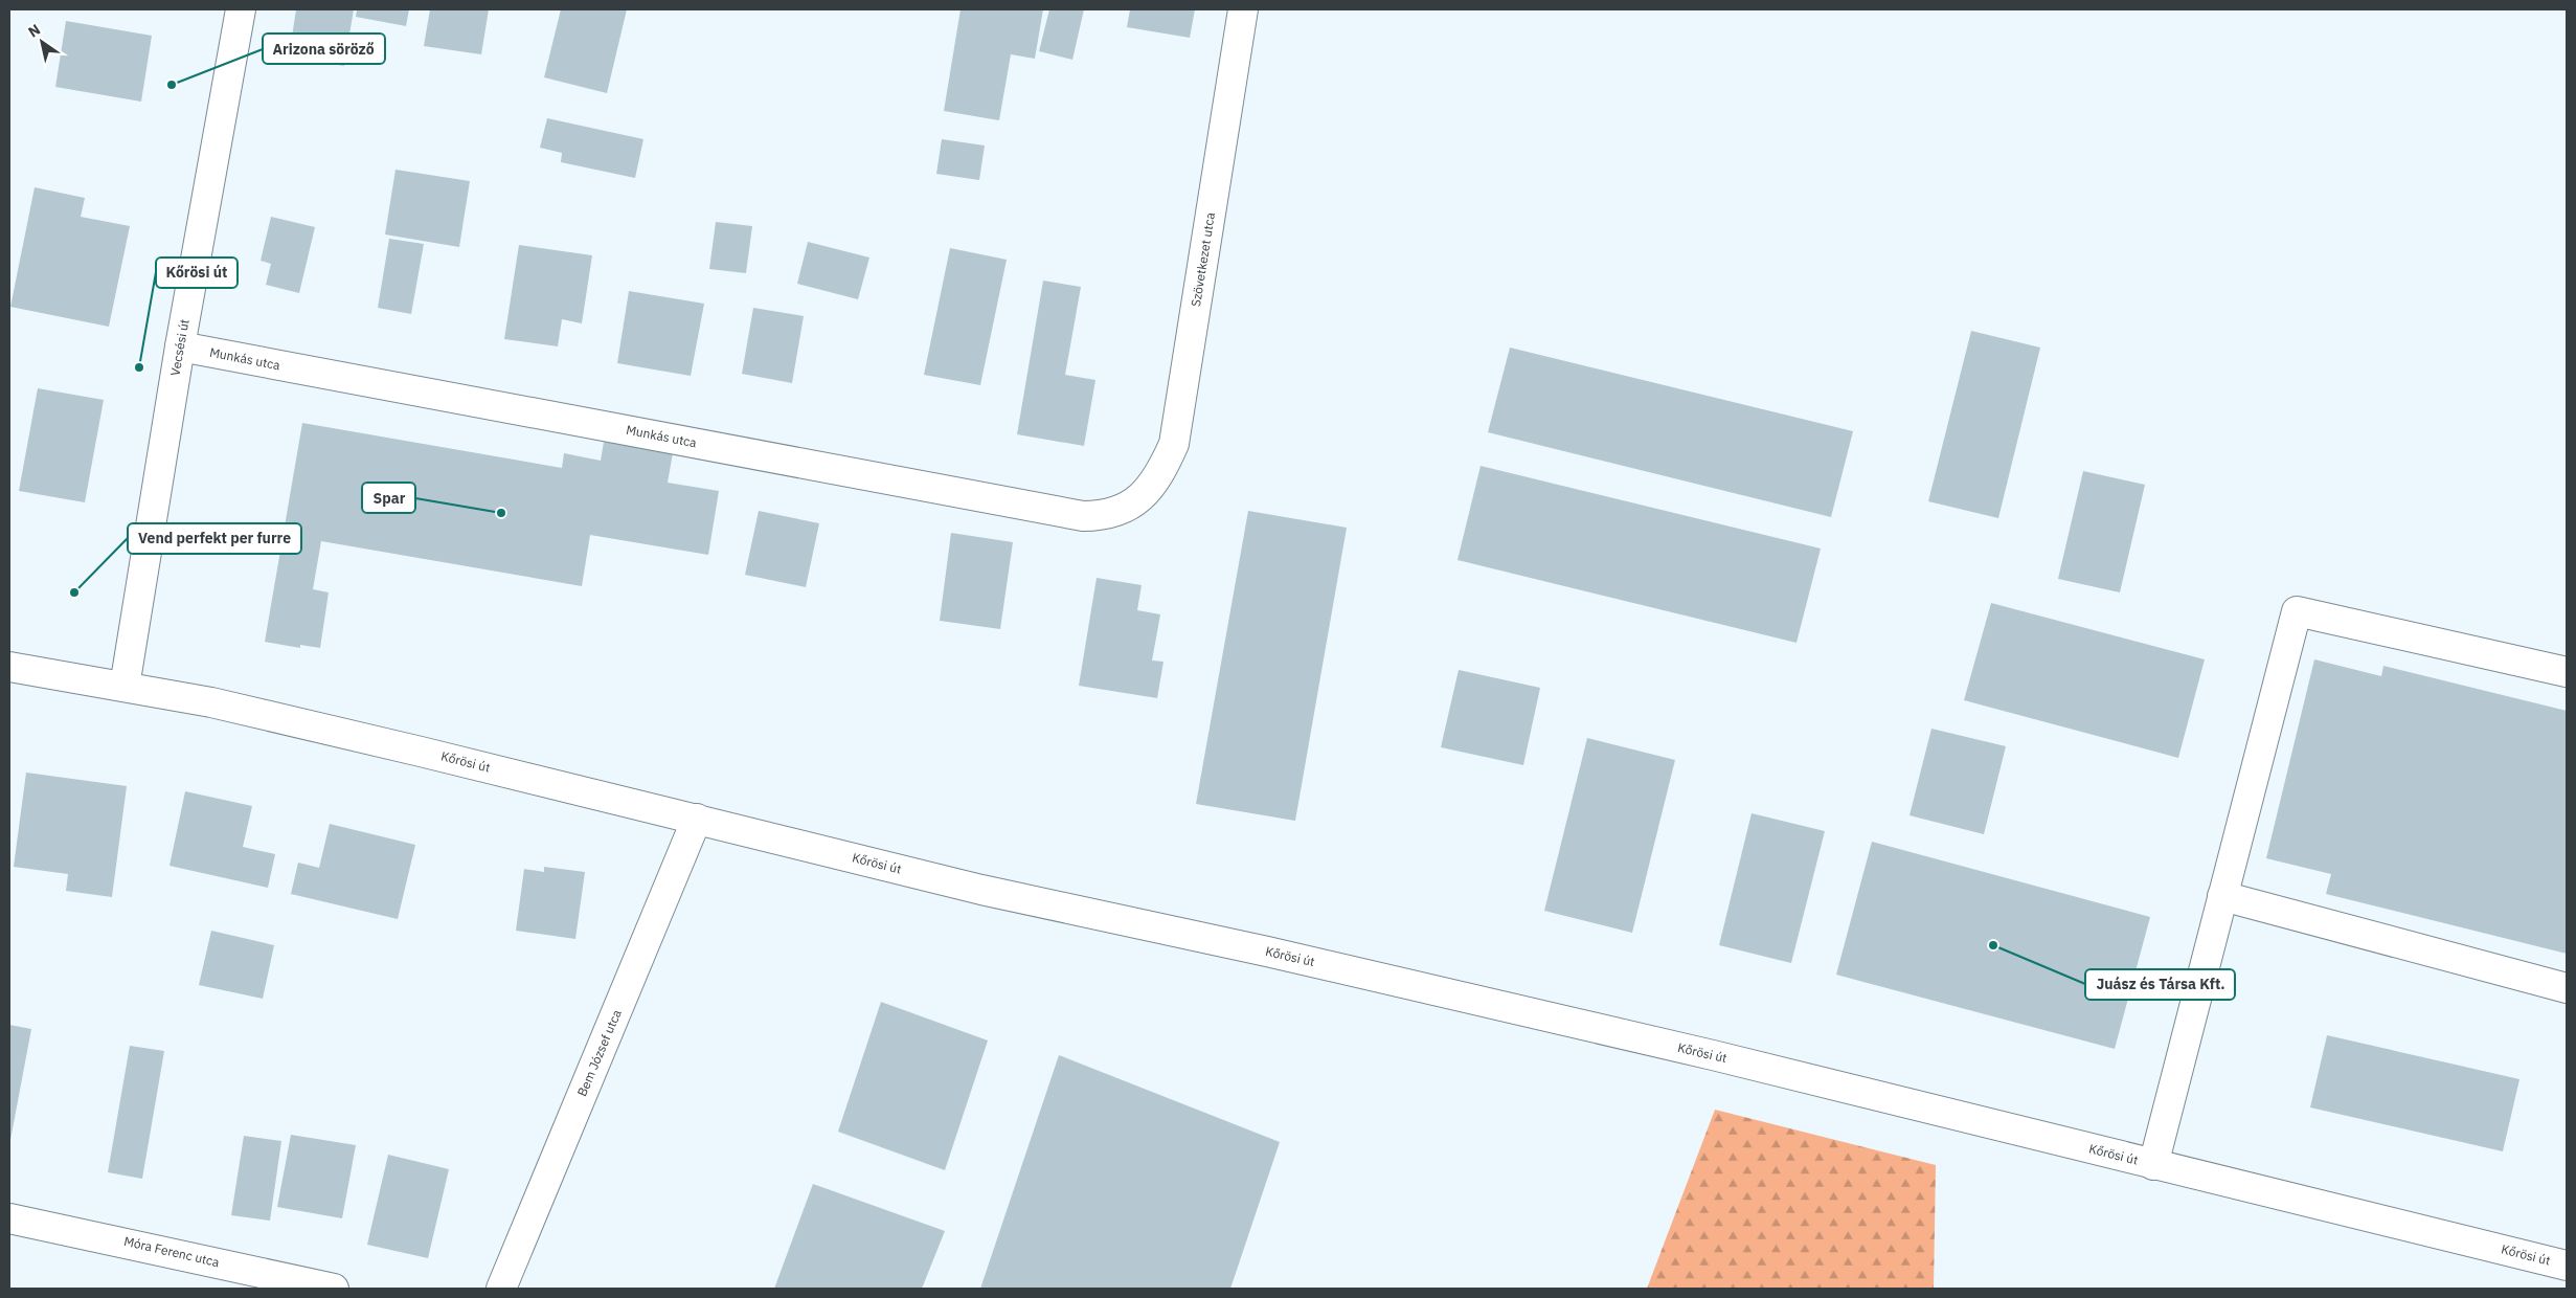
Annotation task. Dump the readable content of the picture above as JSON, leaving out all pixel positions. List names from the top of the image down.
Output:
{
  "streets": {
    "main road": [
      "Szövetkezet utca",
      "Vecsési út",
      "Munkás utca",
      "Kőrösi út",
      "Bem József utca",
      "Móra Ferenc utca"
    ]
  },
  "crossings": [
    ["Szövetkezet utca", "Munkás utca"],
    ["Vecsési út", "Munkás utca"],
    ["Vecsési út", "Kőrösi út"],
    ["Kőrösi út", "Bem József utca"]
  ],
  "places": [
    "Arizona söröző",
    "Kőrösi út",
    "Spar",
    "Vend perfekt per furre",
    "Juász és Társa Kft."
  ],
  "north": "top left"
}
